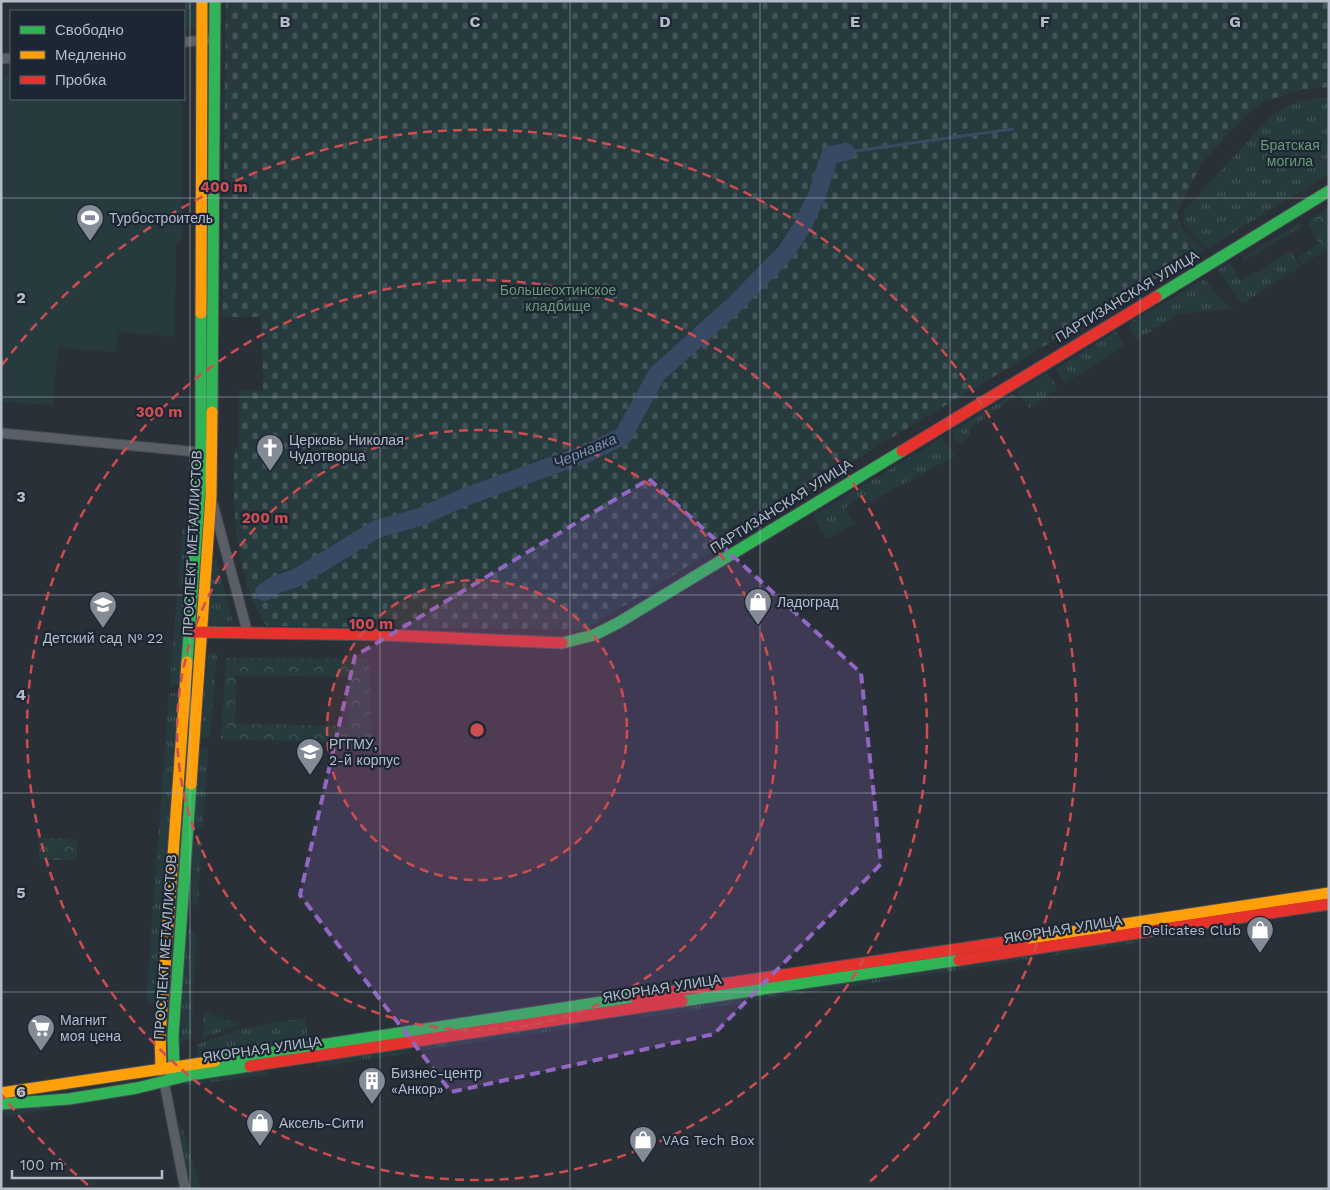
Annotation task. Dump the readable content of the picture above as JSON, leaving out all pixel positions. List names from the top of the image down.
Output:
{
  "streets": {
    "street": ["ПАРТИЗАНСКАЯ УЛИЦА", "ПРОСПЕКТ МЕТАЛЛИСТОВ", "ЯКОРНАЯ УЛИЦА"]
  },
  "crossings": [
    ["ПАРТИЗАНСКАЯ УЛИЦА", "ПРОСПЕКТ МЕТАЛЛИСТОВ"],
    ["ПРОСПЕКТ МЕТАЛЛИСТОВ", "ЯКОРНАЯ УЛИЦА"]
  ],
  "water": ["Чернавка"],
  "parks": ["Братская могила", "Большеохтинское кладбище"],
  "places": {
    "sports": ["Турбостроитель"],
    "church": ["Церковь Николая Чудотворца"],
    "shop": [
      "Ладоград",
      "Delicates Club",
      "Аксель-Сити",
      "VAG Tech Box"
    ],
    "school or university": ["Детский сад № 22", "РГГМУ, 2-й корпус"],
    "supermarket": ["Магнит моя цена"],
    "building": ["Бизнес-центр «Анкор»"]
  },
  "legend": ["Свободно", "Медленно", "Пробка"],
  "scale_bar": "100 m",
  "grid": {
    "columns": [
      "B",
      "C",
      "D",
      "E",
      "F",
      "G"
    ],
    "rows": [
      "2",
      "3",
      "4",
      "5",
      "6"
    ]
  },
  "rings": [
    "400 m",
    "300 m",
    "200 m",
    "100 m"
  ]
}
